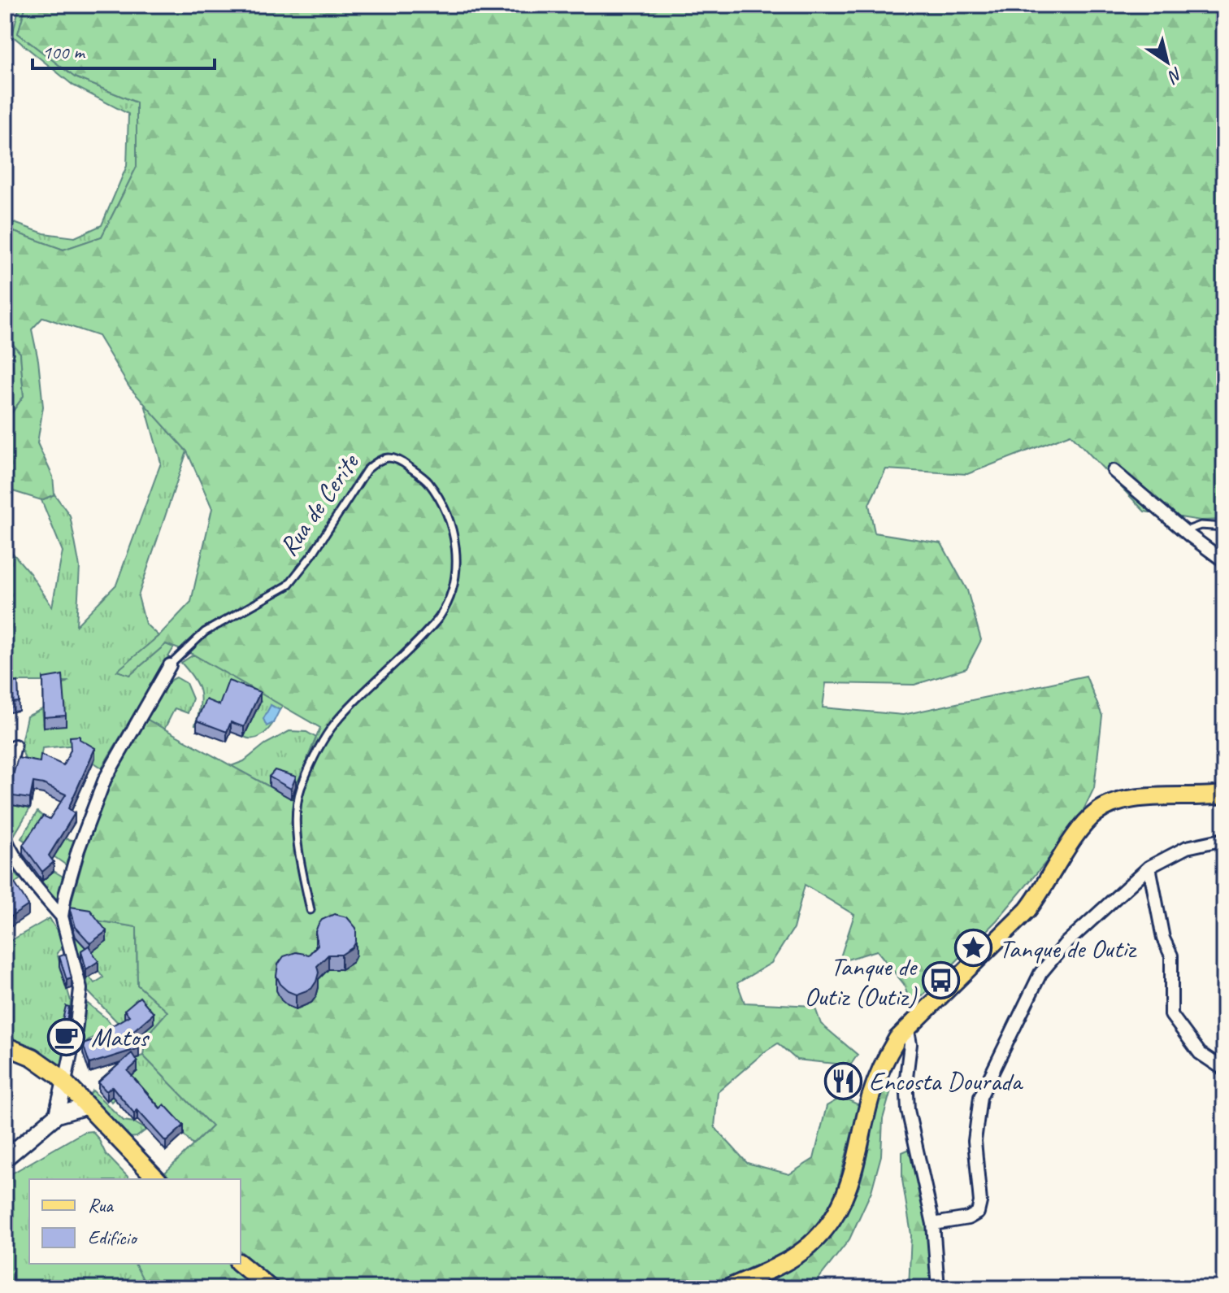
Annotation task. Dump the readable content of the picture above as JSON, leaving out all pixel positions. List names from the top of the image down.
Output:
{
  "streets": {
    "street": ["Rua de Cerite"]
  },
  "places": {
    "place": ["Tanque de Outiz"],
    "bus stop": ["Tanque de Outiz (Outiz)"],
    "cafe": ["Matos"],
    "restaurant": ["Encosta Dourada"]
  },
  "legend": ["Rua", "Edifício"],
  "scale_bar": "100 m",
  "north": "bottom right"
}
